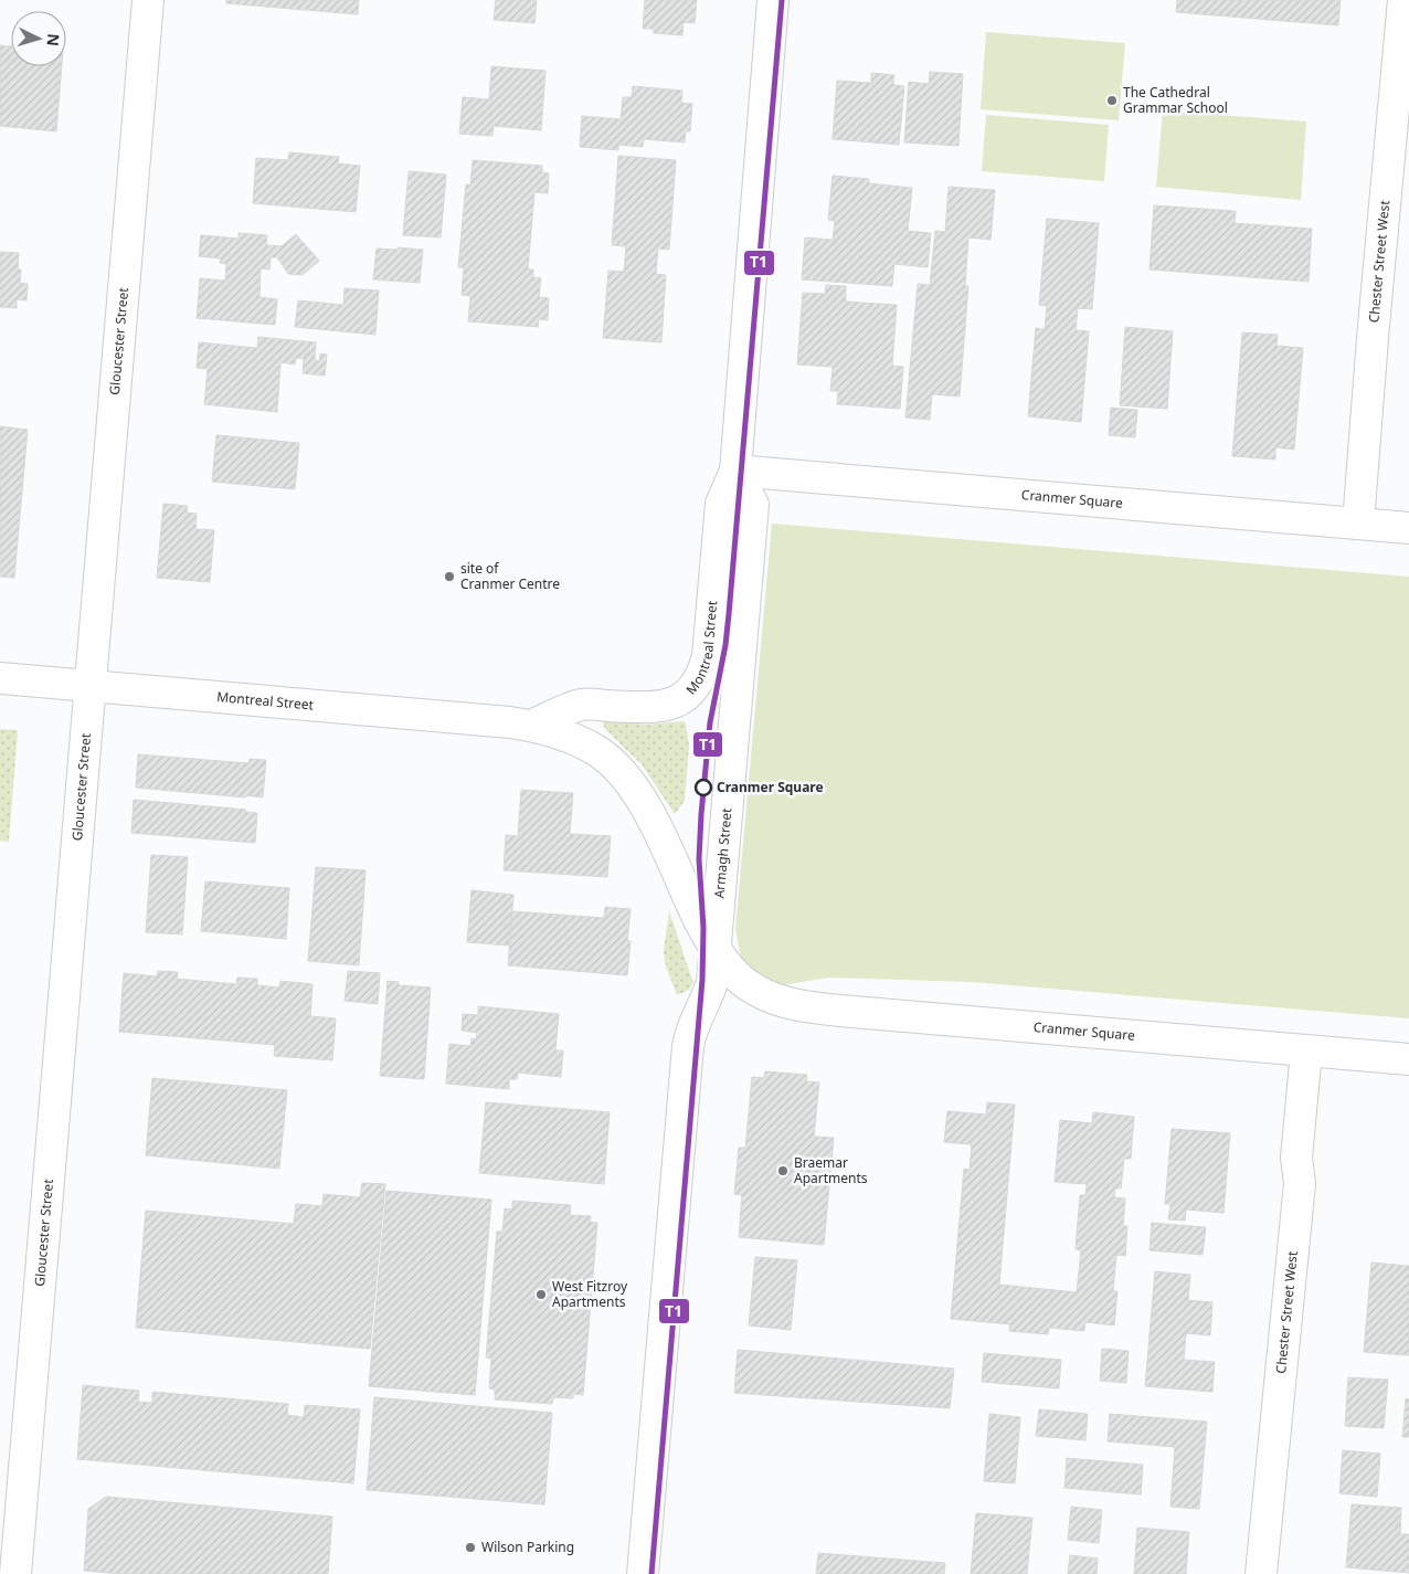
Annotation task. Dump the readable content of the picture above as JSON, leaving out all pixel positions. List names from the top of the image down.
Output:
{
  "streets": {
    "street": [
      "Chester Street West",
      "Gloucester Street",
      "Cranmer Square",
      "Montreal Street",
      "Armagh Street"
    ]
  },
  "crossings": [
    ["Chester Street West", "Cranmer Square"],
    ["Gloucester Street", "Montreal Street"],
    ["Cranmer Square", "Montreal Street"],
    ["Cranmer Square", "Armagh Street"],
    ["Montreal Street", "Armagh Street"]
  ],
  "places": [
    "The Cathedral Grammar School",
    "site of Cranmer Centre",
    "Cranmer Square",
    "Braemar Apartments",
    "West Fitzroy Apartments",
    "Wilson Parking"
  ],
  "lines": ["transit line T1"],
  "north": "right"
}
